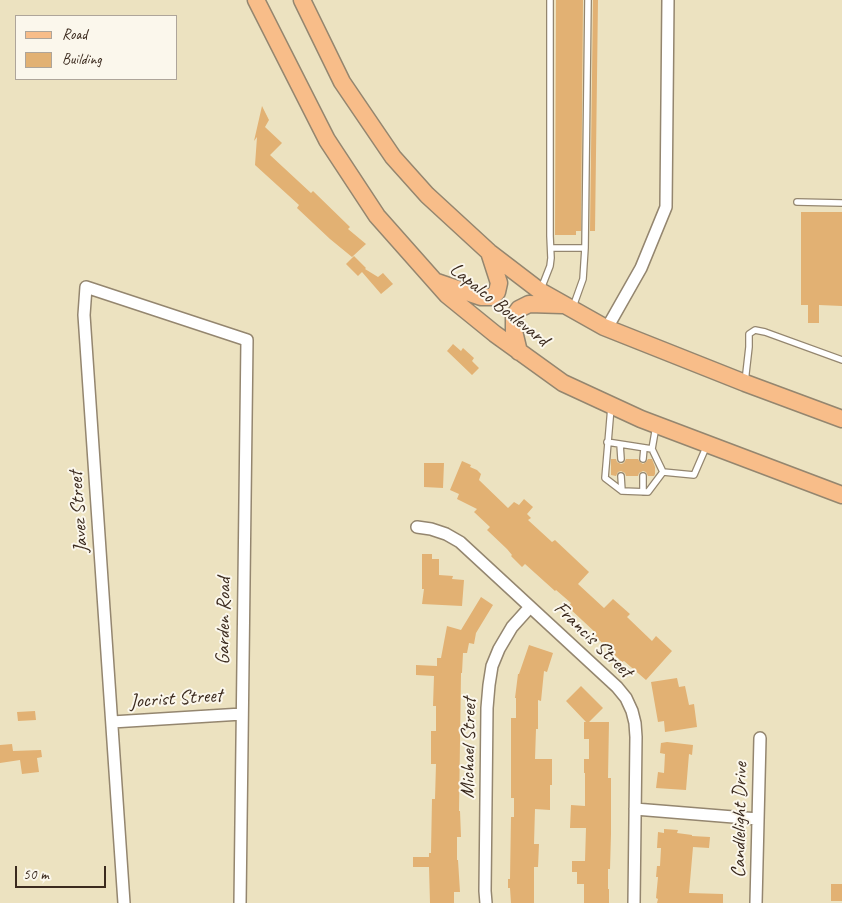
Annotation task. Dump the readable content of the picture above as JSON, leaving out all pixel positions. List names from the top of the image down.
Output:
{
  "streets": {
    "main road": ["Lapalco Boulevard"],
    "street": [
      "Javez Street",
      "Garden Road",
      "Francis Street",
      "Jocrist Street",
      "Michael Street",
      "Candlelight Drive"
    ]
  },
  "crossings": [
    ["Javez Street", "Garden Road"],
    ["Javez Street", "Jocrist Street"],
    ["Garden Road", "Jocrist Street"],
    ["Francis Street", "Michael Street"]
  ],
  "legend": ["Road", "Building"],
  "scale_bar": "50 m"
}
